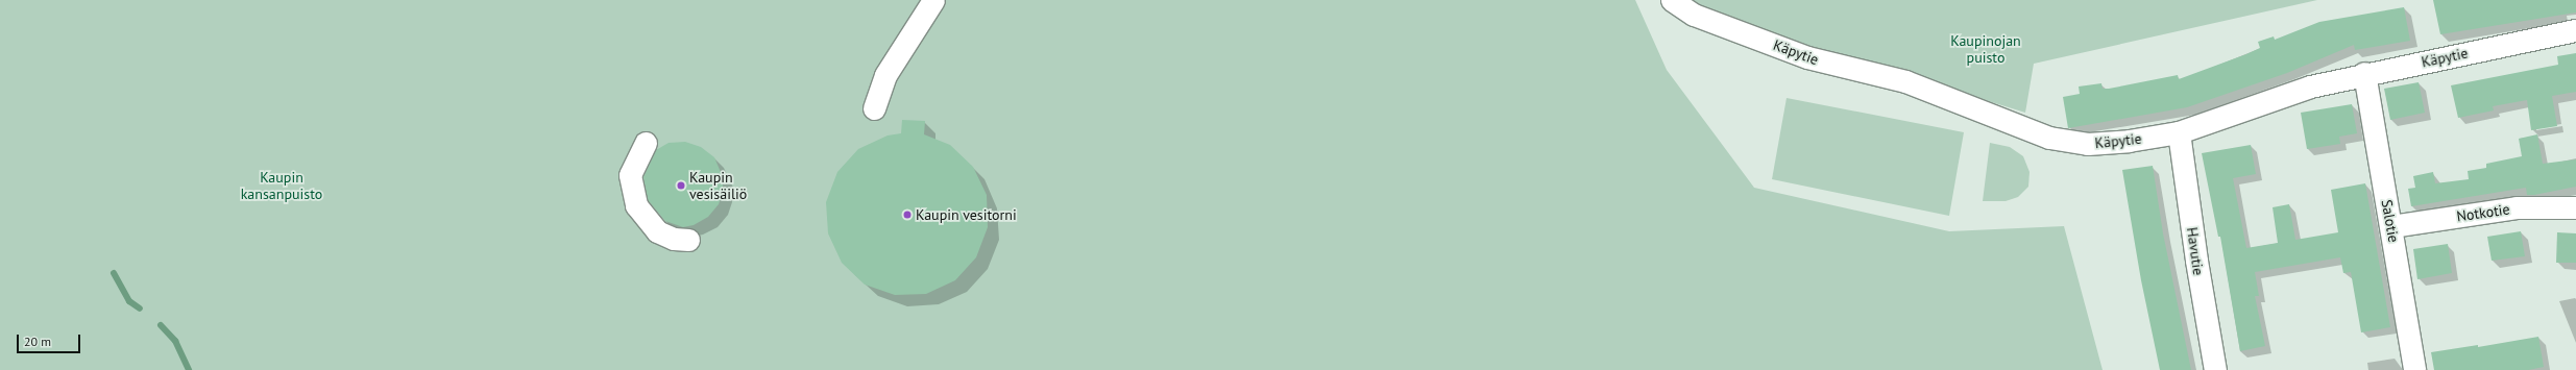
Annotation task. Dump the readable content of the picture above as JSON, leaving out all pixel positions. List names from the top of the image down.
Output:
{
  "streets": {
    "street": [
      "Käpytie",
      "Notkotie",
      "Salotie",
      "Havutie"
    ]
  },
  "crossings": [
    ["Käpytie", "Salotie"],
    ["Käpytie", "Havutie"],
    ["Notkotie", "Salotie"]
  ],
  "parks": ["Kaupinojan puisto", "Kaupin kansanpuisto"],
  "places": ["Kaupin vesisäiliö", "Kaupin vesitorni"],
  "scale_bar": "20 m"
}
